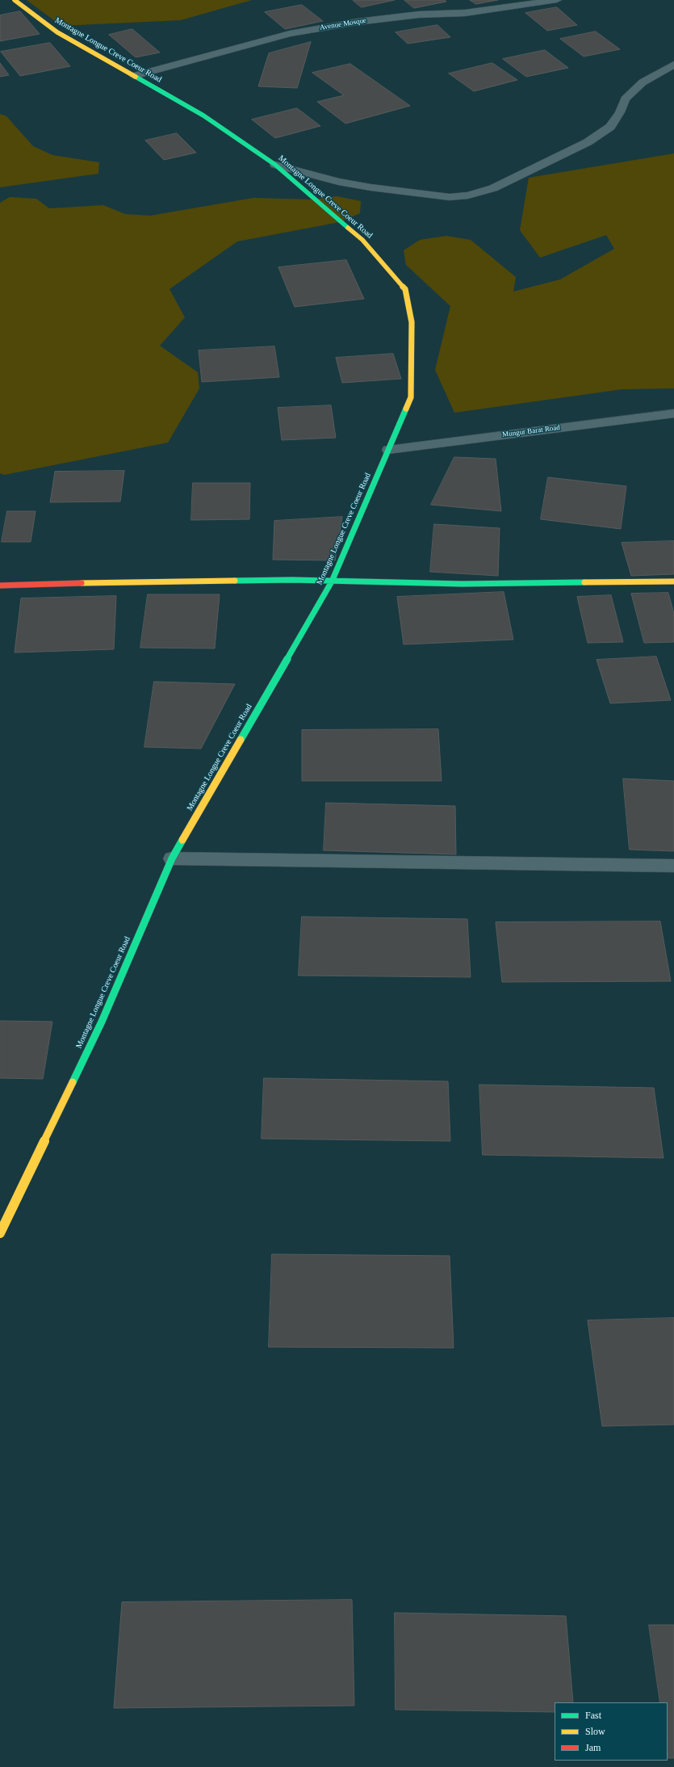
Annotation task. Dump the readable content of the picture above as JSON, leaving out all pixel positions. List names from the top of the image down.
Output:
{
  "streets": {
    "main road": ["Montagne Longue Creve Coeur Road"],
    "street": ["Avenue Mosque", "Mungur Barat Road"]
  },
  "crossings": [
    ["Avenue Mosque", "Montagne Longue Creve Coeur Road"],
    ["Montagne Longue Creve Coeur Road", "Mungur Barat Road"]
  ],
  "legend": ["Fast", "Slow", "Jam"]
}
